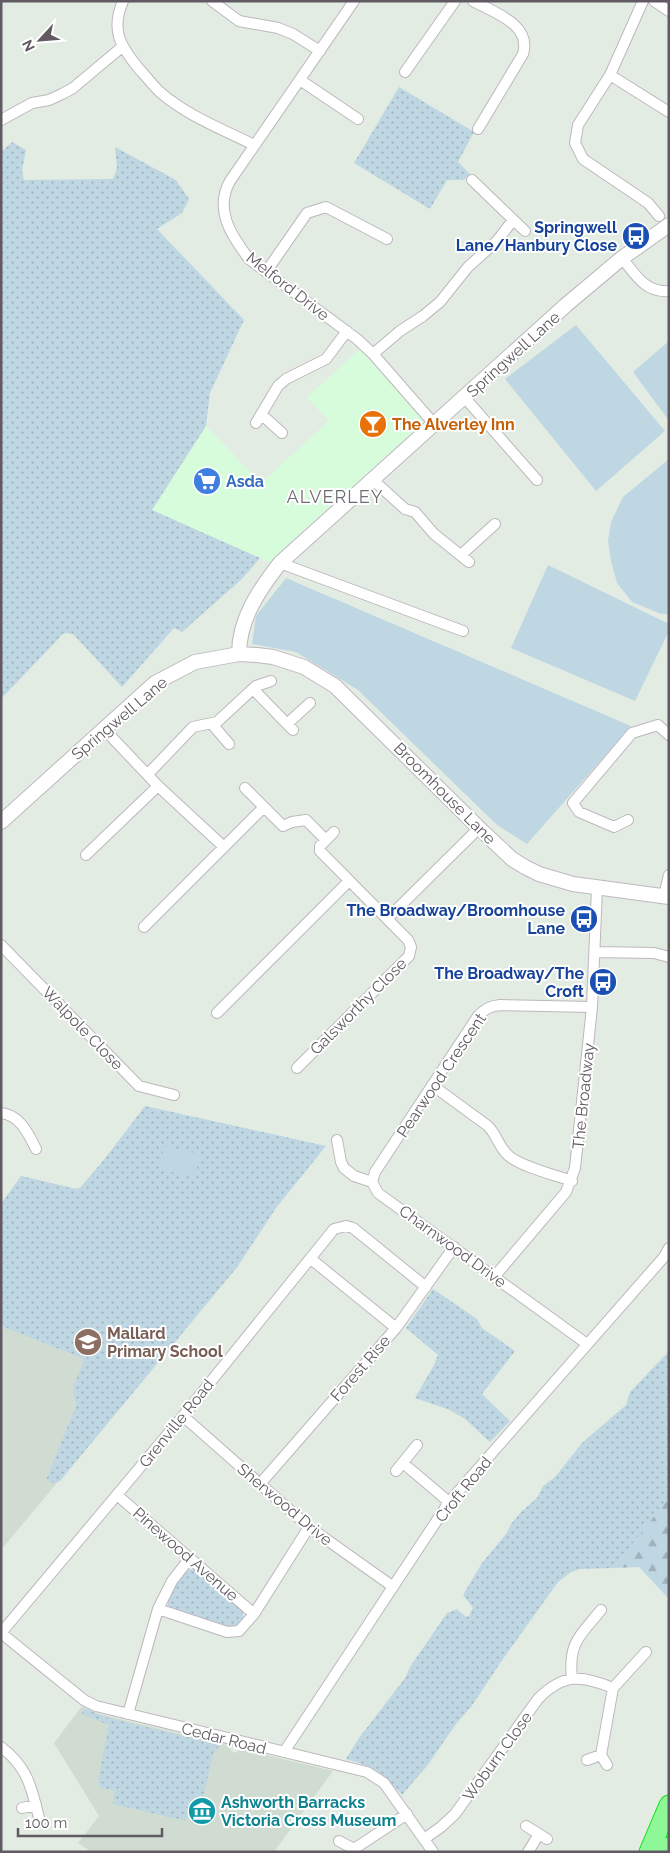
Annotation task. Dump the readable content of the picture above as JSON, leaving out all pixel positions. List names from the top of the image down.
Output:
{
  "streets": {
    "street": [
      "Melford Drive",
      "Springwell Lane",
      "Broomhouse Lane",
      "Galsworthy Close",
      "Walpole Close",
      "Pearwood Crescent",
      "The Broadway",
      "Charnwood Drive",
      "Forest Rise",
      "Grenville Road",
      "Croft Road",
      "Sherwood Drive",
      "Pinewood Avenue",
      "Cedar Road",
      "Woburn Close"
    ]
  },
  "crossings": [
    ["Melford Drive", "Springwell Lane"],
    ["Springwell Lane", "Broomhouse Lane"],
    ["Broomhouse Lane", "The Broadway"],
    ["Pearwood Crescent", "The Broadway"],
    ["Pearwood Crescent", "Charnwood Drive"],
    ["The Broadway", "Charnwood Drive"],
    ["Charnwood Drive", "Forest Rise"],
    ["Charnwood Drive", "Croft Road"],
    ["Forest Rise", "Grenville Road"],
    ["Forest Rise", "Sherwood Drive"],
    ["Grenville Road", "Sherwood Drive"],
    ["Grenville Road", "Pinewood Avenue"],
    ["Grenville Road", "Cedar Road"],
    ["Croft Road", "Sherwood Drive"],
    ["Croft Road", "Cedar Road"],
    ["Cedar Road", "Woburn Close"]
  ],
  "districts": ["ALVERLEY"],
  "places": {
    "bus stop": ["Springwell Lane/Hanbury Close", "The Broadway/Broomhouse Lane", "The Broadway/The Croft"],
    "bar": ["The Alverley Inn"],
    "supermarket": ["Asda"],
    "school or university": ["Mallard Primary School"],
    "museum": ["Ashworth Barracks Victoria Cross Museum"]
  },
  "scale_bar": "100 m",
  "north": "bottom left"
}
